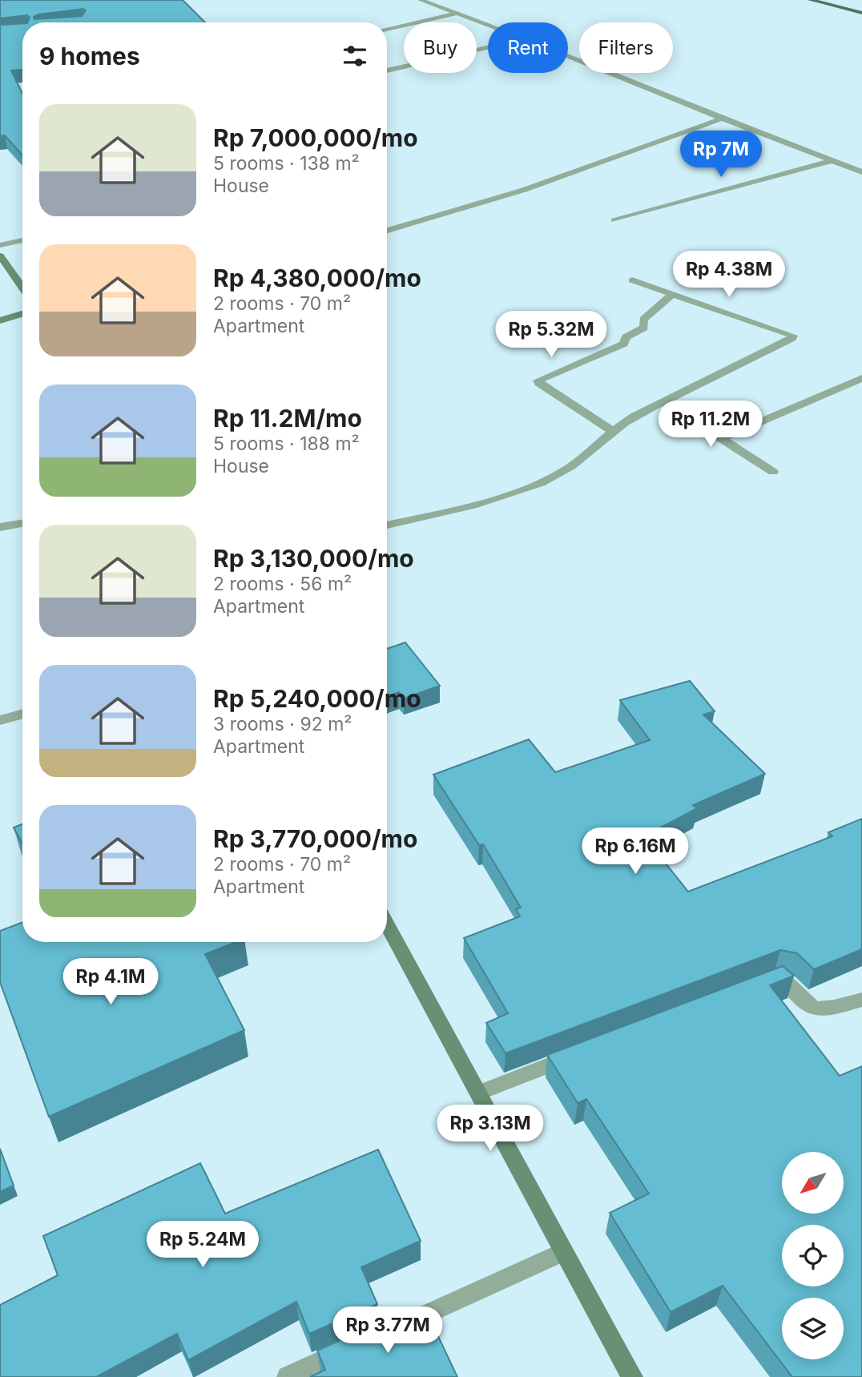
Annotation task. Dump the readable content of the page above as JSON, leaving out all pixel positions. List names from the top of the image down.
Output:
{
  "north": "bottom left",
  "page": {
    "chip": ["Buy", "Rent", "Filters"],
    "heading": "9 homes",
    "list": [
      {
        "name": "Rp 7,000,000/mo",
        "note": "5 rooms · 138 m² · House"
      },
      {
        "name": "Rp 4,380,000/mo",
        "note": "2 rooms · 70 m² · Apartment"
      },
      {
        "name": "Rp 11.2M/mo",
        "note": "5 rooms · 188 m² · House"
      },
      {
        "name": "Rp 3,130,000/mo",
        "note": "2 rooms · 56 m² · Apartment"
      },
      {
        "name": "Rp 5,240,000/mo",
        "note": "3 rooms · 92 m² · Apartment"
      },
      {
        "name": "Rp 3,770,000/mo",
        "note": "2 rooms · 70 m² · Apartment"
      }
    ],
    "price": [
      "Rp 7M",
      "Rp 4.38M",
      "Rp 5.32M",
      "Rp 11.2M",
      "Rp 6.16M",
      "Rp 4.1M",
      "Rp 3.13M",
      "Rp 5.24M",
      "Rp 3.77M"
    ]
  }
}
